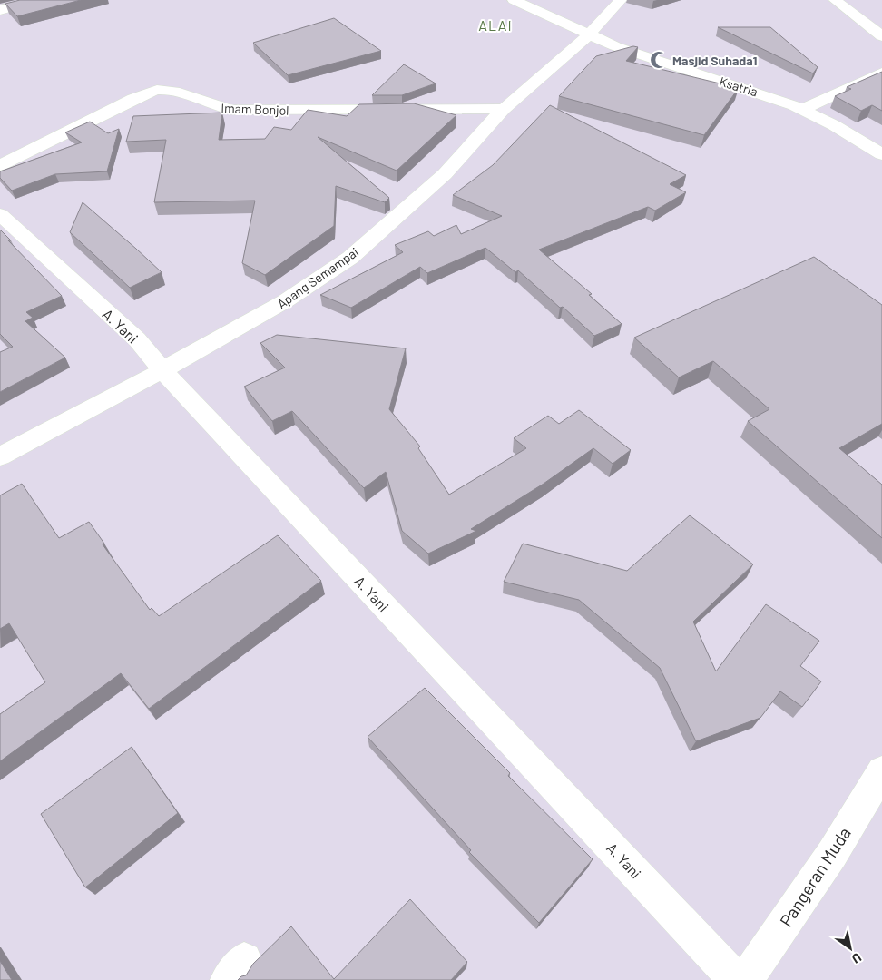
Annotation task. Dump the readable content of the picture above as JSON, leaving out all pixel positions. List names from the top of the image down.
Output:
{
  "streets": {
    "street": [
      "Ksatria",
      "Imam Bonjol",
      "Apang Semampai",
      "A. Yani",
      "Pangeran Muda"
    ]
  },
  "crossings": [
    ["Ksatria", "Apang Semampai"],
    ["Imam Bonjol", "Apang Semampai"],
    ["Apang Semampai", "A. Yani"]
  ],
  "districts": ["ALAI"],
  "places": {
    "mosque": ["Masjid Suhada1"]
  },
  "north": "bottom right"
}
